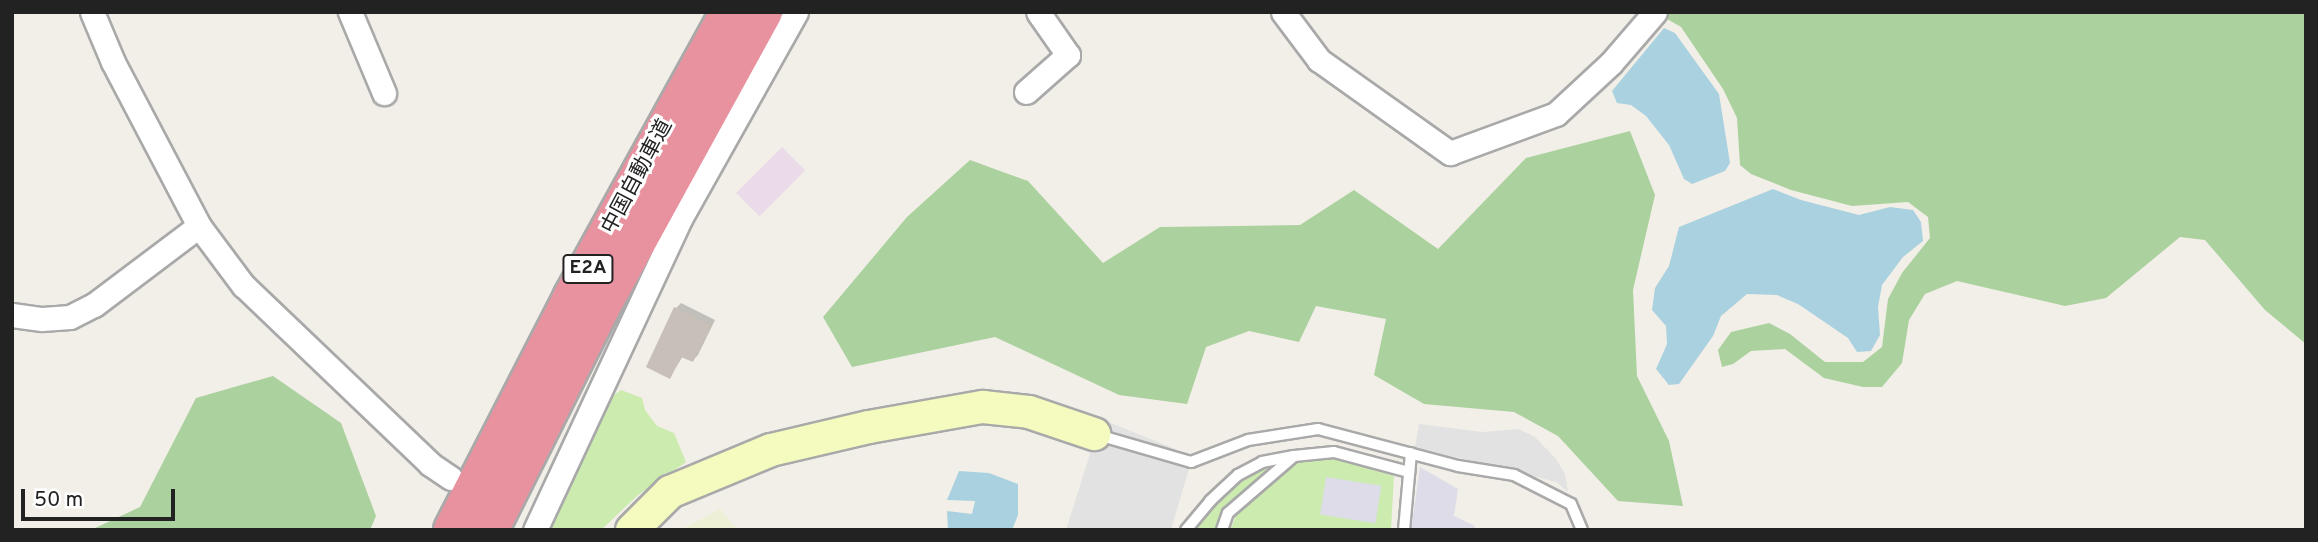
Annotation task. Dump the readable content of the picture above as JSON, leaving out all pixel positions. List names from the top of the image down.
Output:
{
  "streets": {
    "highway": ["中国自動車道", "E2A"]
  },
  "scale_bar": "50 m"
}
